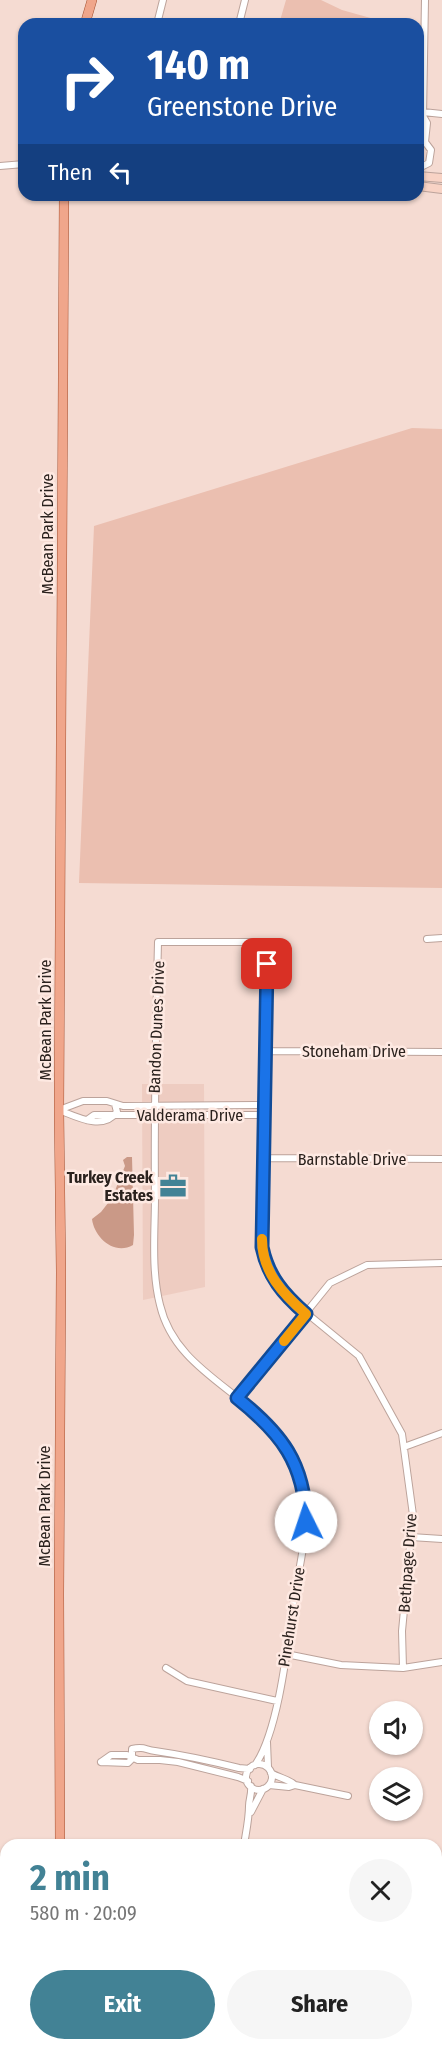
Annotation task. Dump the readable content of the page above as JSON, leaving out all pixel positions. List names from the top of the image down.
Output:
{
  "streets": {
    "main road": ["McBean Park Drive"],
    "street": [
      "Bandon Dunes Drive",
      "Stoneham Drive",
      "Valderama Drive",
      "Barnstable Drive",
      "Bethpage Drive",
      "Pinehurst Drive"
    ]
  },
  "crossings": [
    ["McBean Park Drive", "Valderama Drive"],
    ["Bandon Dunes Drive", "Stoneham Drive"],
    ["Bandon Dunes Drive", "Valderama Drive"],
    ["Bandon Dunes Drive", "Bethpage Drive"],
    ["Bandon Dunes Drive", "Pinehurst Drive"],
    ["Valderama Drive", "Bethpage Drive"],
    ["Valderama Drive", "Pinehurst Drive"],
    ["Barnstable Drive", "Bethpage Drive"]
  ],
  "places": {
    "office": ["Turkey Creek Estates"]
  },
  "page": {
    "turn": ["140 m", "Greenstone Drive"],
    "then": "Then",
    "heading": ["2 min", "580 m · 20:09"],
    "buttons": ["Exit", "Share"]
  }
}
